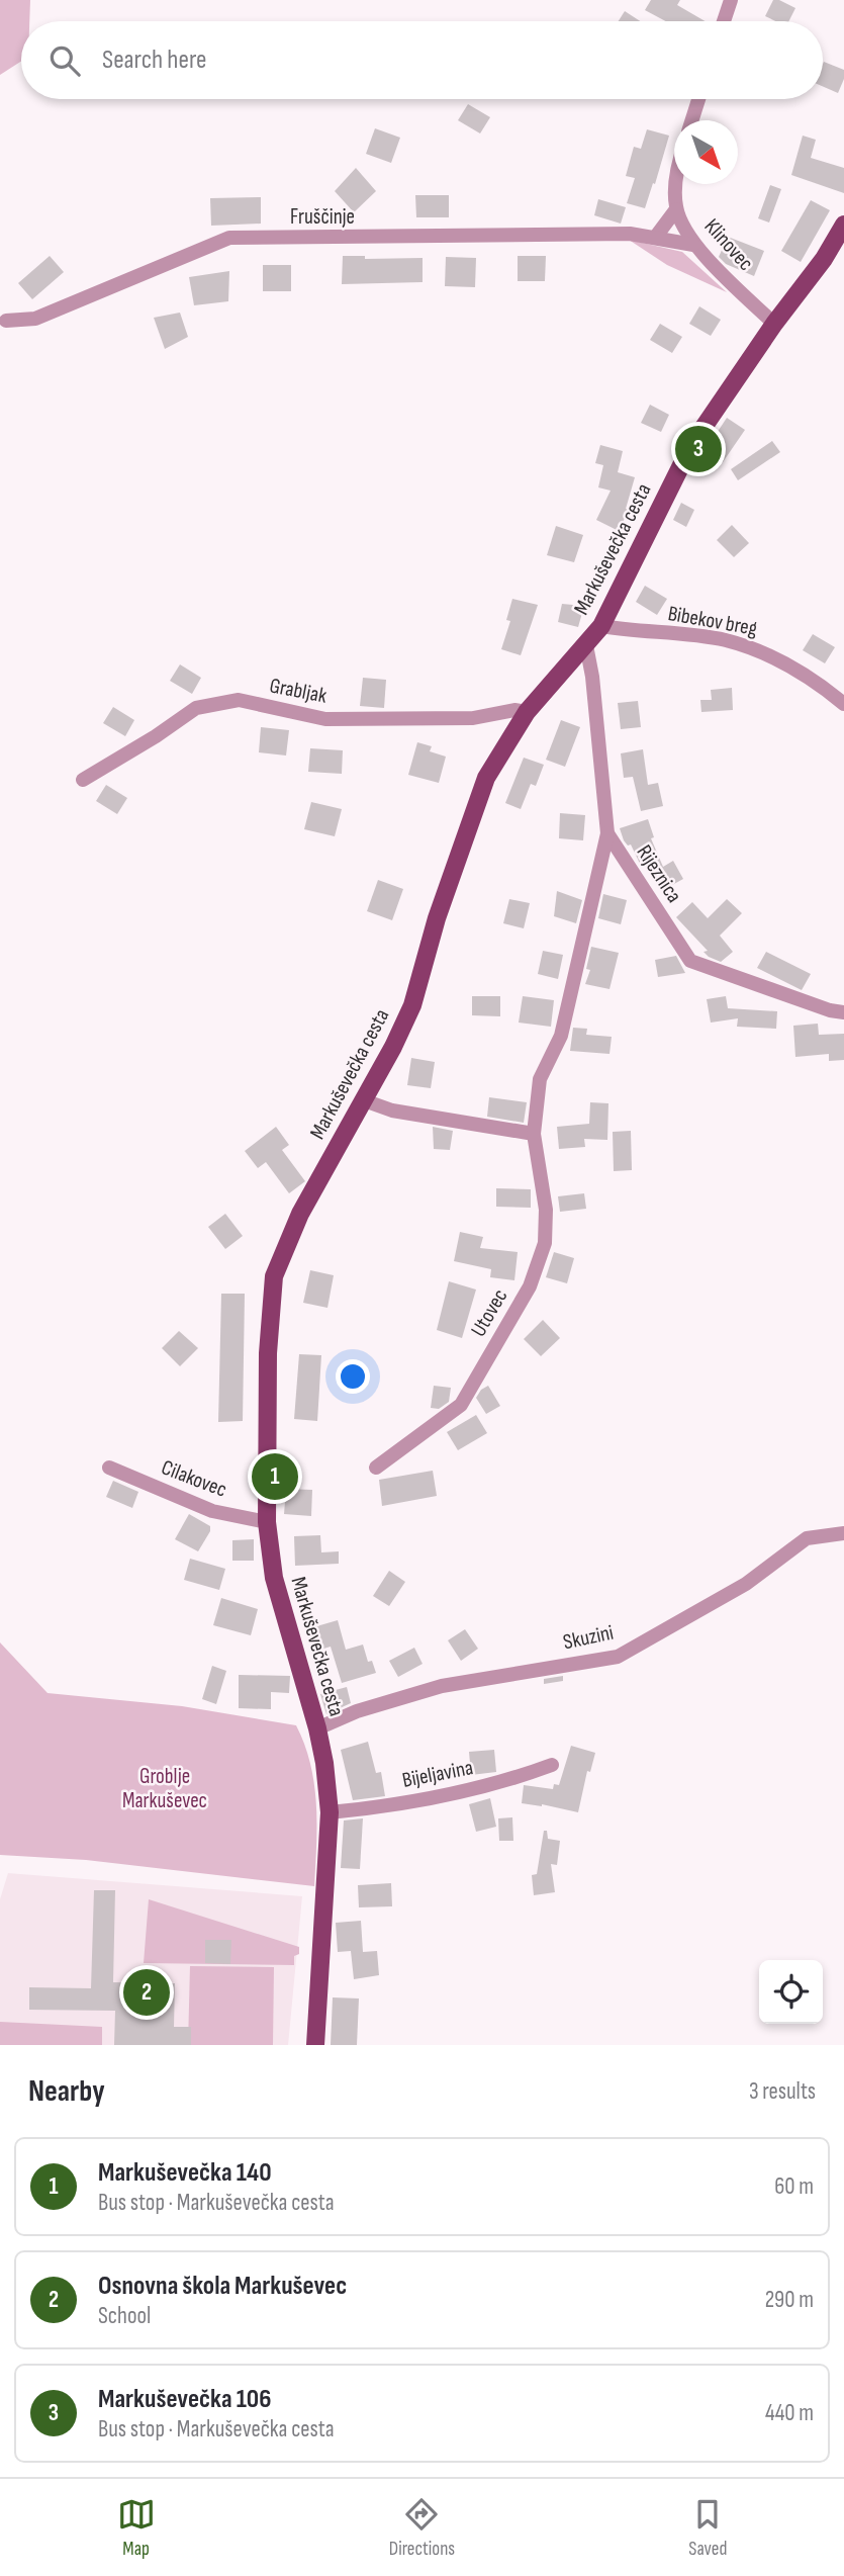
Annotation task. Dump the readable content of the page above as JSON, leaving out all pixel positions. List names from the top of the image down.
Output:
{
  "streets": {
    "main road": ["Markuševečka cesta"],
    "street": [
      "Fruščinje",
      "Klinovec",
      "Bibekov breg",
      "Grabljak",
      "Rijeznica",
      "Utovec",
      "Cilakovec",
      "Skuzini",
      "Bijeljavina"
    ]
  },
  "crossings": [
    ["Fruščinje", "Klinovec"],
    ["Klinovec", "Markuševečka cesta"],
    ["Markuševečka cesta", "Bibekov breg"],
    ["Markuševečka cesta", "Grabljak"],
    ["Markuševečka cesta", "Rijeznica"],
    ["Markuševečka cesta", "Cilakovec"],
    ["Markuševečka cesta", "Skuzini"],
    ["Markuševečka cesta", "Bijeljavina"],
    ["Rijeznica", "Utovec"]
  ],
  "parks": ["Groblje Markuševec"],
  "north": "bottom right",
  "page": {
    "search": "Search here",
    "pins": ["3", "1", "2"],
    "heading": ["Nearby", "3 results"],
    "list": [
      {
        "mark": "1",
        "name": "Markuševečka 140",
        "note": "Bus stop · Markuševečka cesta",
        "value": "60 m"
      },
      {
        "mark": "2",
        "name": "Osnovna škola Markuševec",
        "note": "School",
        "value": "290 m"
      },
      {
        "mark": "3",
        "name": "Markuševečka 106",
        "note": "Bus stop · Markuševečka cesta",
        "value": "440 m"
      }
    ],
    "nav": ["Map", "Directions", "Saved"]
  }
}
